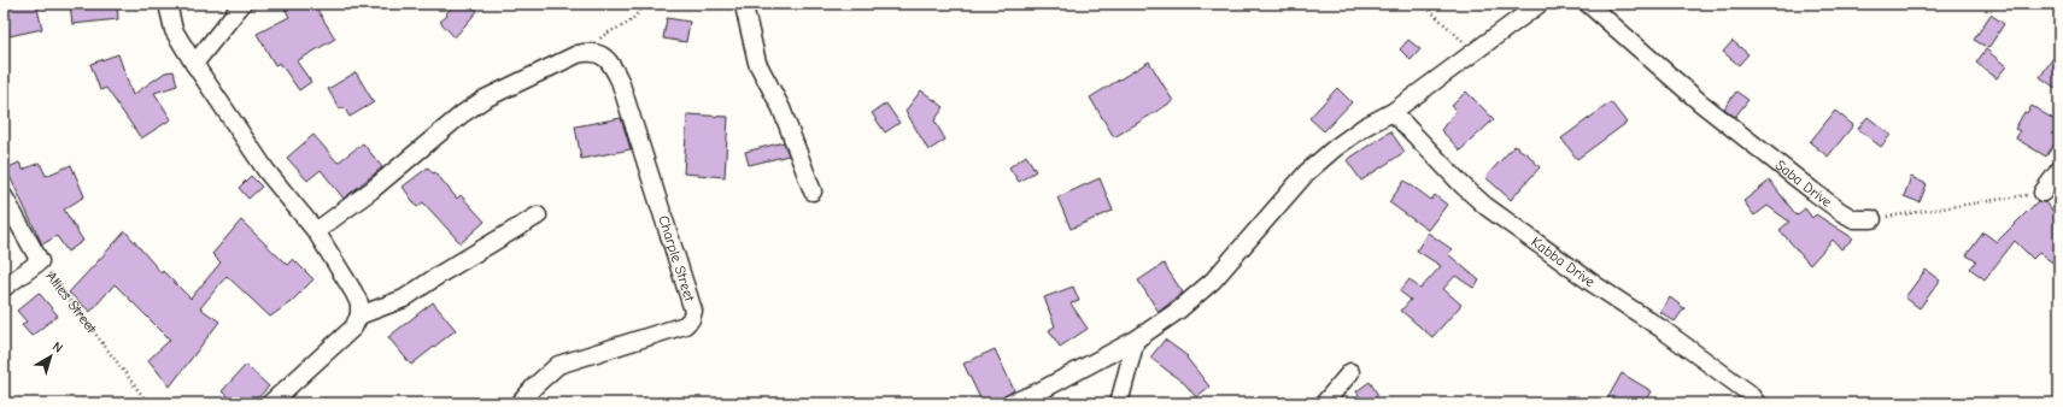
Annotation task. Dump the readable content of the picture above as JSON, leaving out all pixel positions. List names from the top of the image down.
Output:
{
  "streets": {
    "street": [
      "Saba Drive",
      "Charple Street",
      "Kabba Drive",
      "Allies Street"
    ]
  },
  "north": "top right"
}
